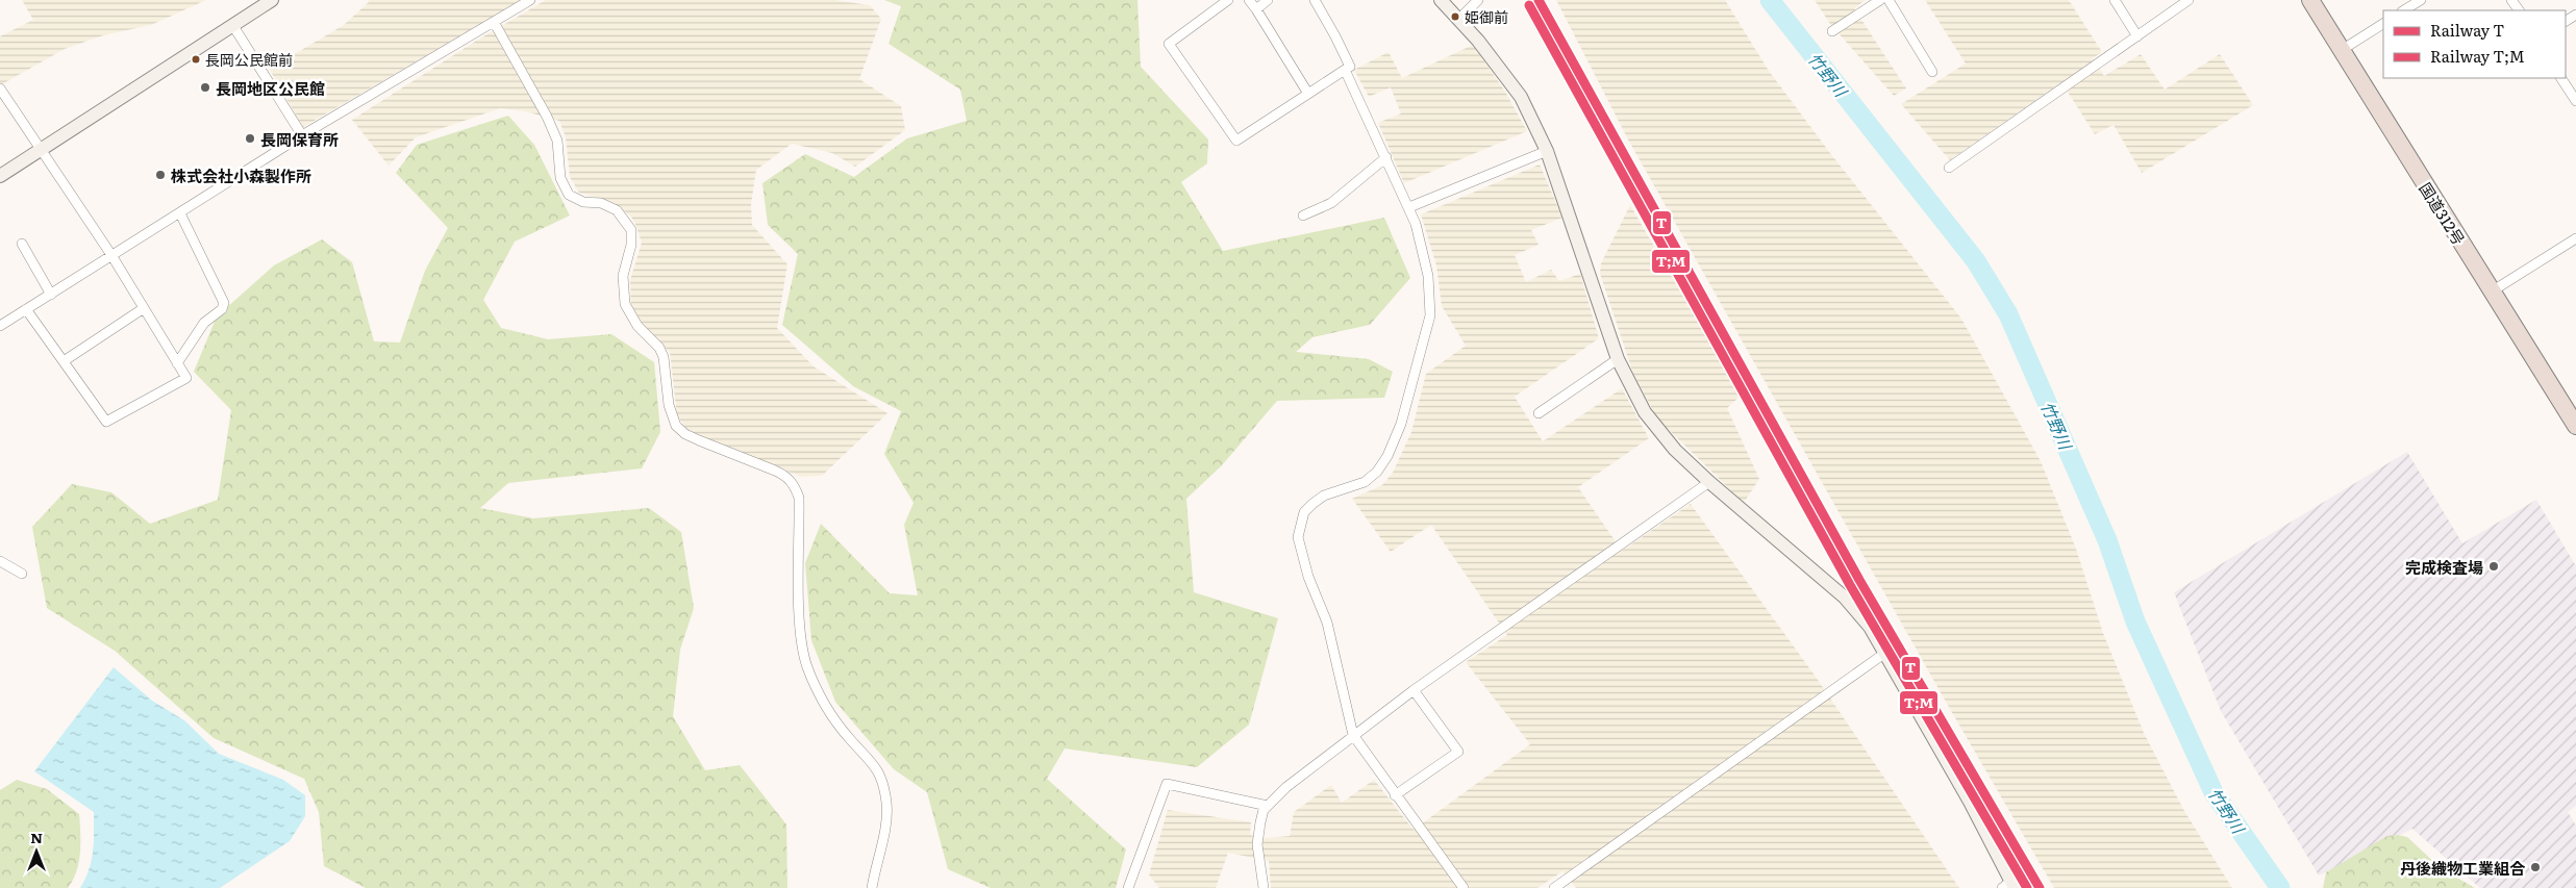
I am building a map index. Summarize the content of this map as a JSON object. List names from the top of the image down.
{
  "streets": {
    "highway": ["国道312号"]
  },
  "water": ["竹野川"],
  "places": [
    "姫御前",
    "長岡公民館前",
    "長岡地区公民館",
    "長岡保育所",
    "株式会社小森製作所",
    "完成検査場",
    "丹後織物工業組合"
  ],
  "lines": ["rail line T", "rail line T;M"],
  "legend": ["Railway T", "Railway T;M"],
  "north": "top"
}
